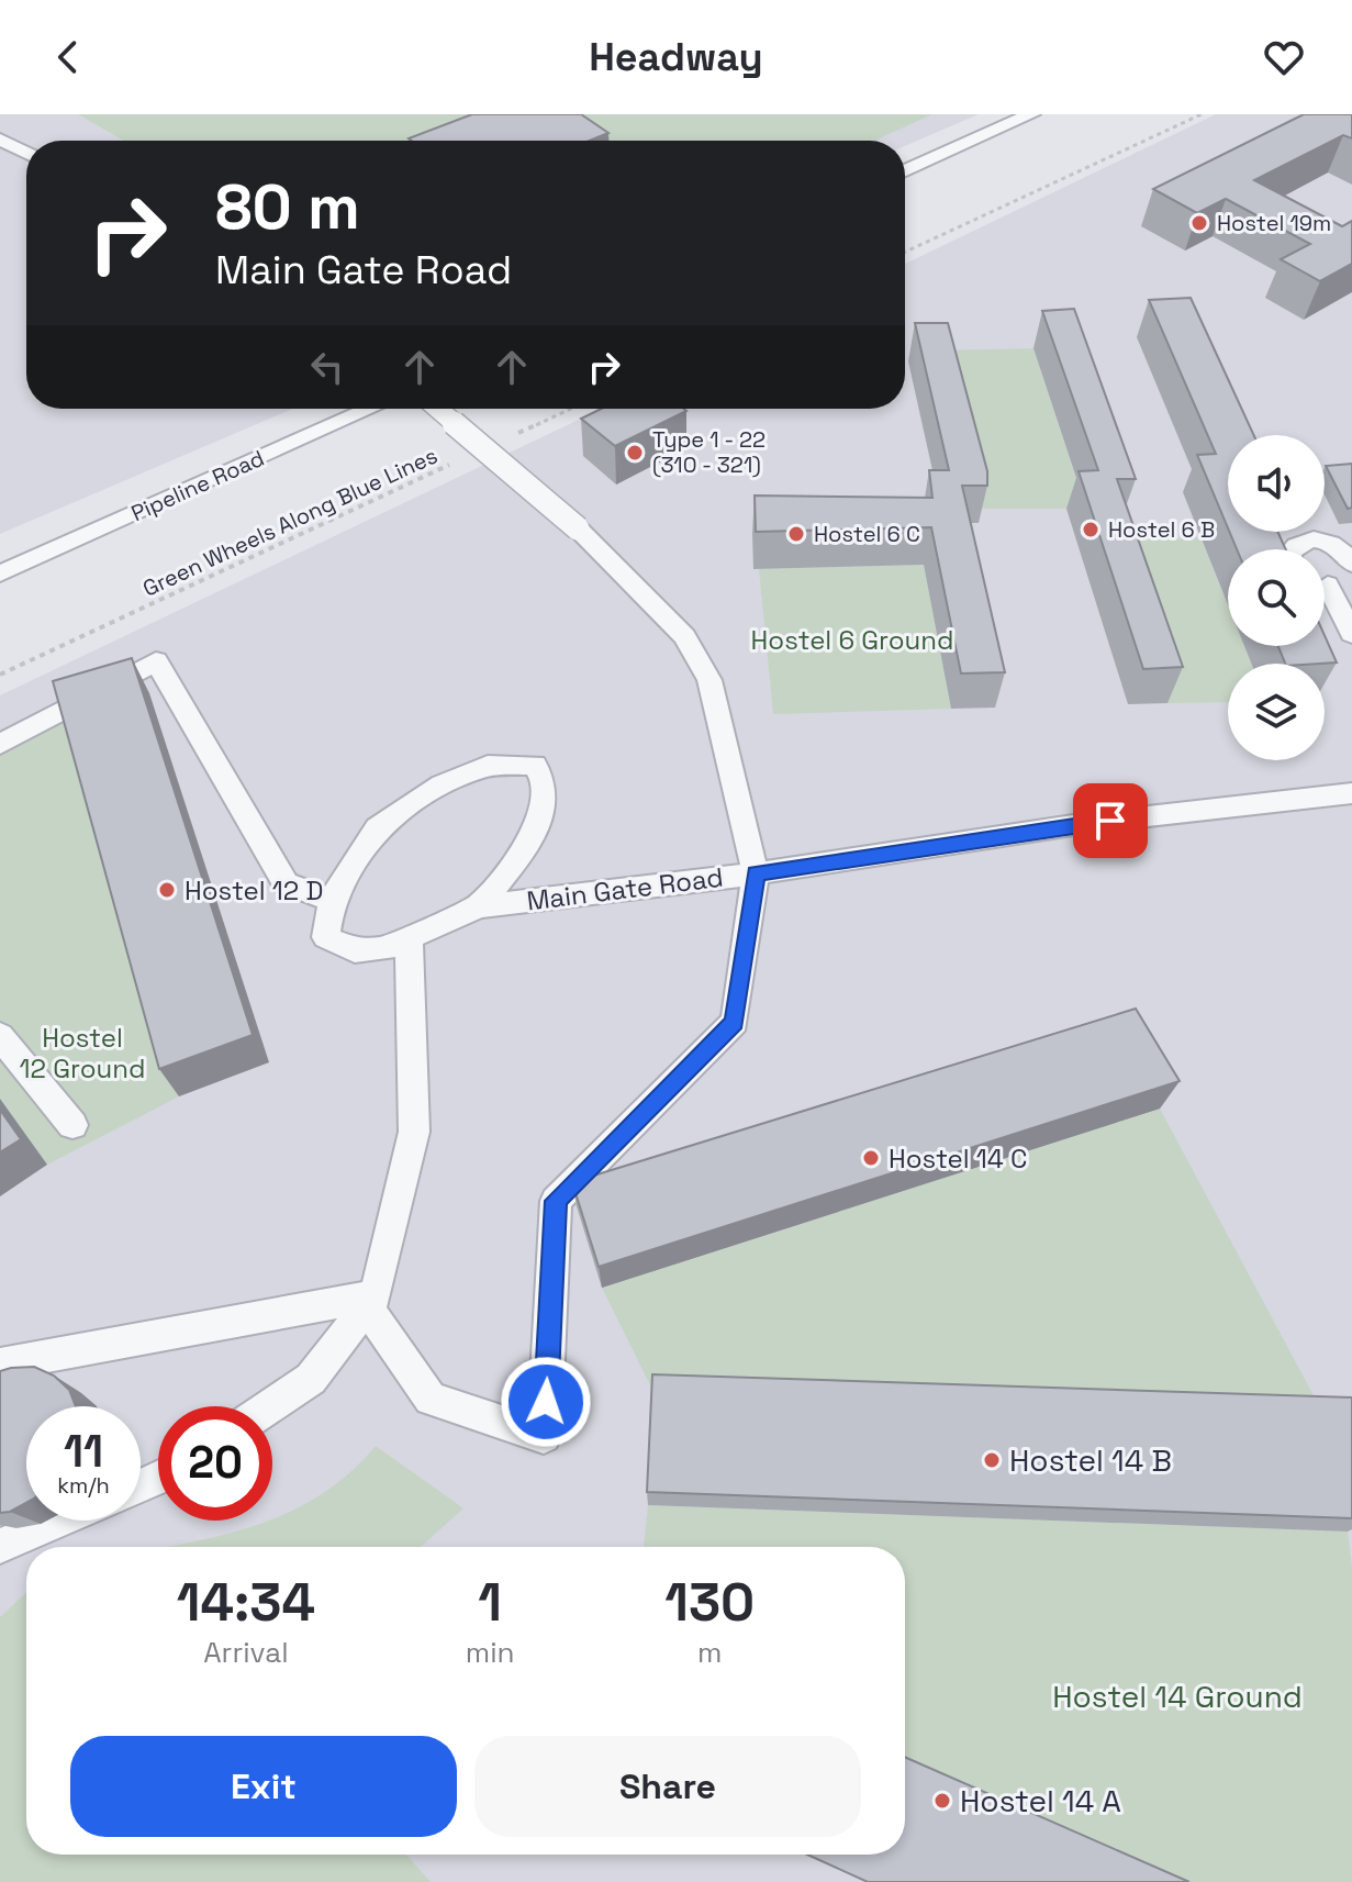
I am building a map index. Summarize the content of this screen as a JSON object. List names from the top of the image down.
{
  "streets": {
    "lane": ["Pipeline Road", "Main Gate Road"],
    "path": ["Green Wheels Along Blue Lines"]
  },
  "parks": ["Hostel 6 Ground", "Hostel 12 Ground", "Hostel 14 Ground"],
  "places": [
    "Hostel 19m",
    "Type 1 - 22 (310 - 321)",
    "Hostel 6 B",
    "Hostel 6 C",
    "Hostel 12 D",
    "Hostel 14 C",
    "Hostel 14 B",
    "Hostel 14 A"
  ],
  "page": {
    "header": "Headway",
    "turn": ["80 m", "Main Gate Road"],
    "speed": "11 km/h",
    "limit": "20",
    "eta": [
      "14:34",
      "Arrival",
      "1",
      "min",
      "130",
      "m"
    ],
    "buttons": ["Exit", "Share"]
  }
}
